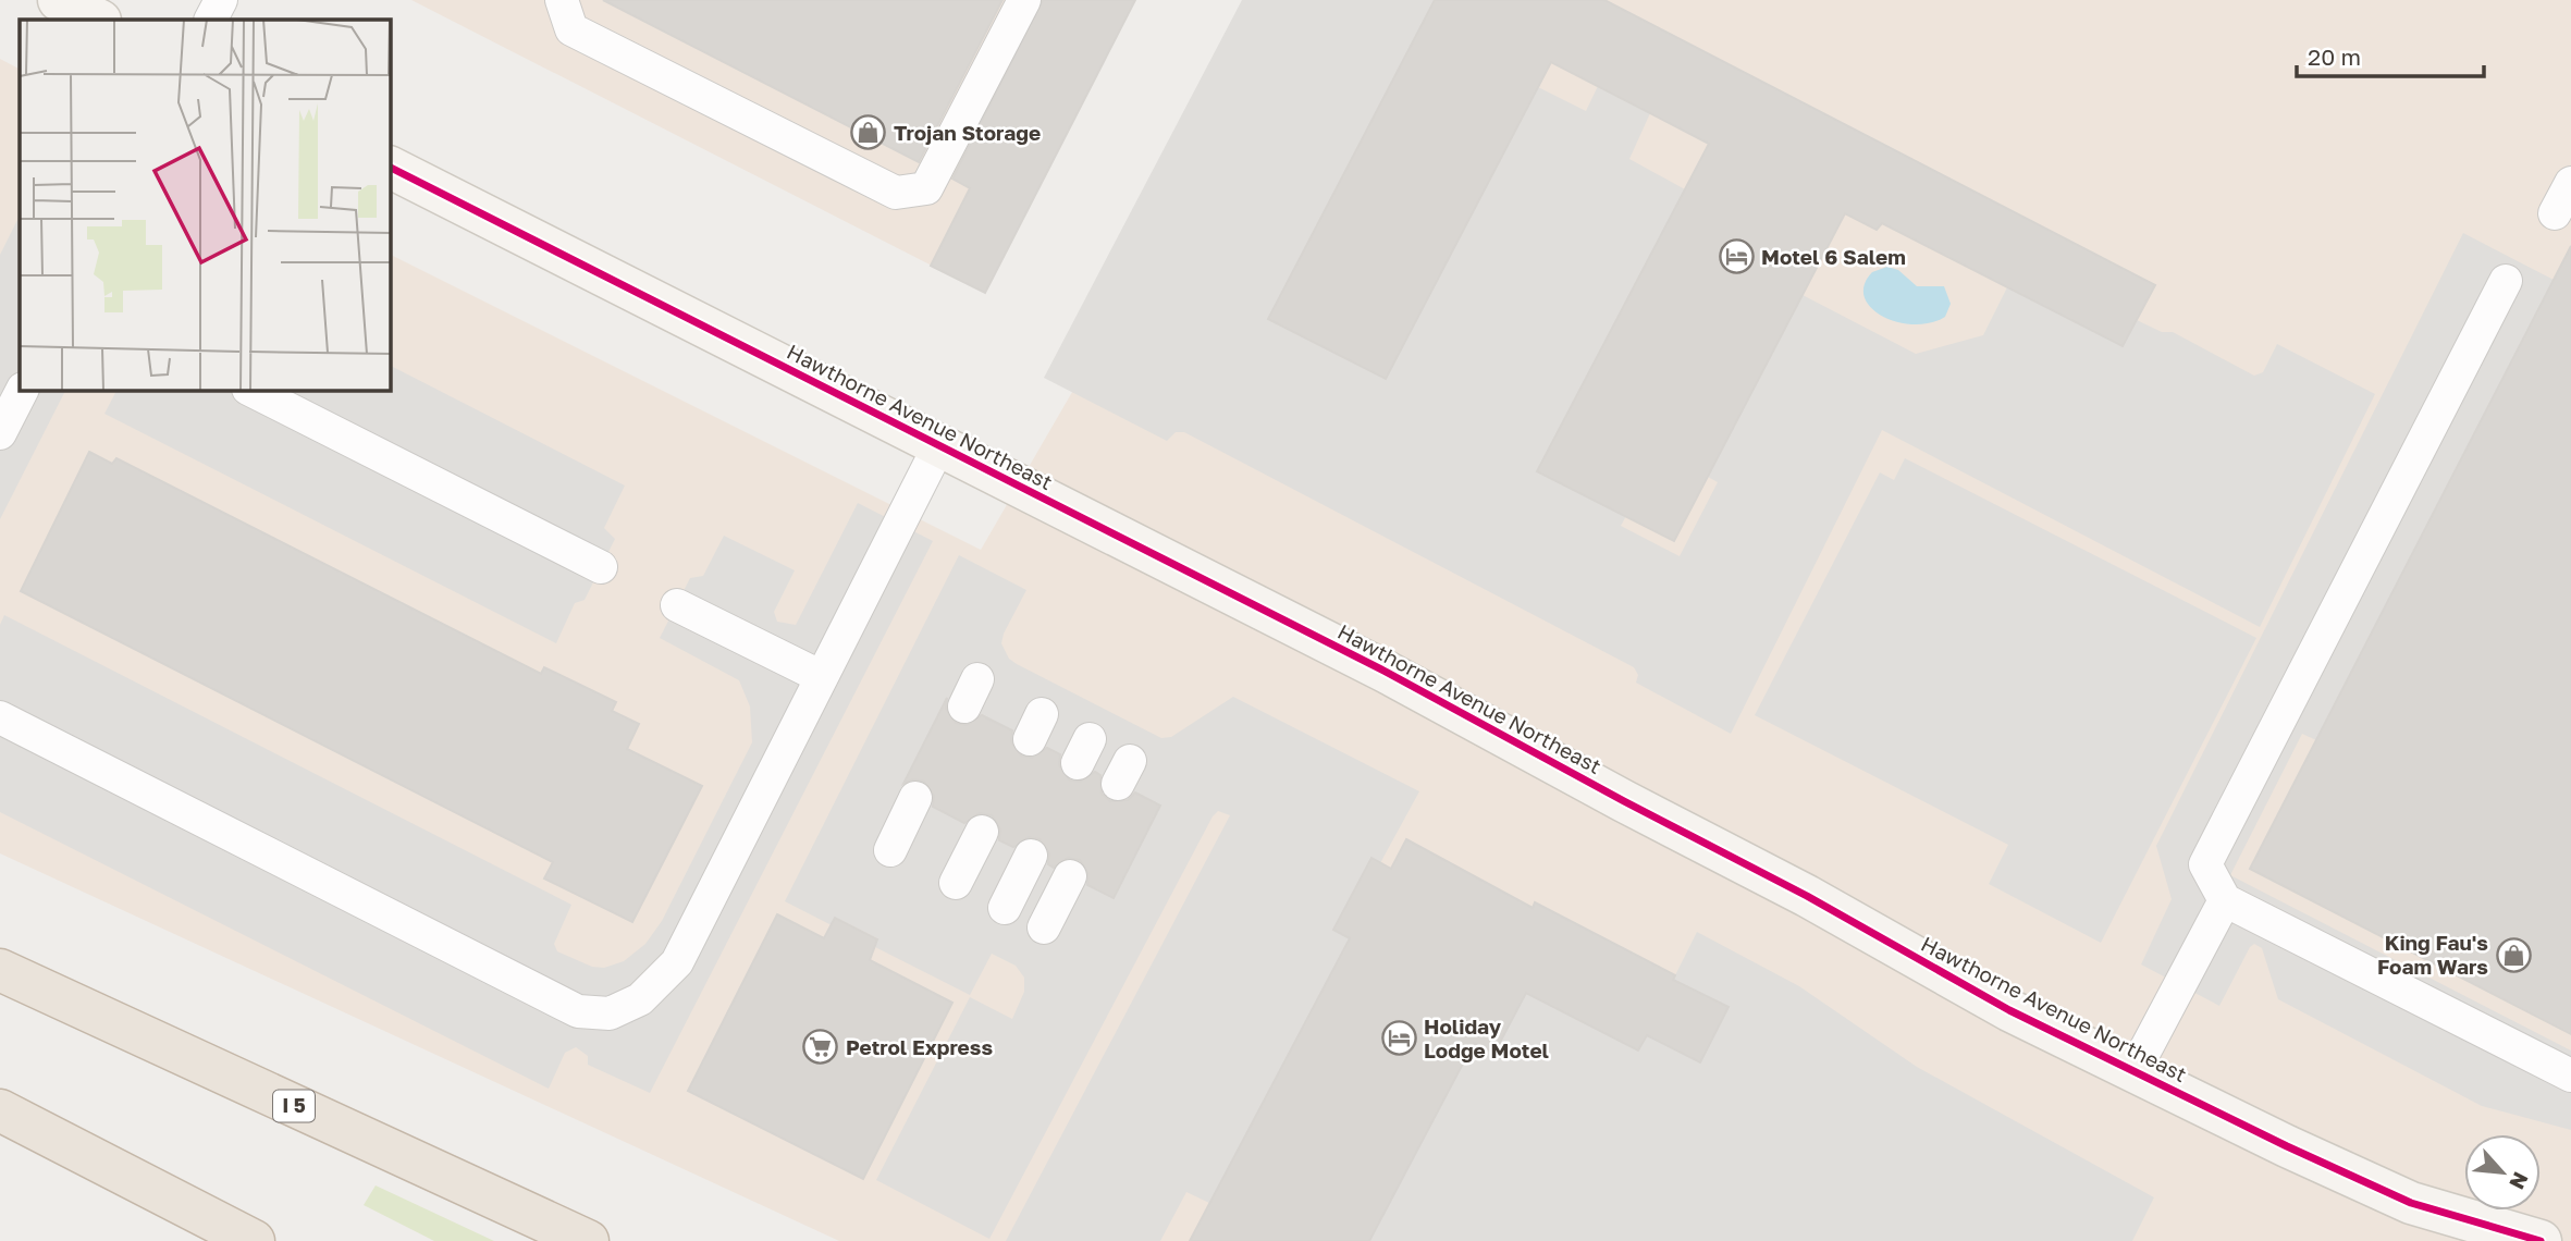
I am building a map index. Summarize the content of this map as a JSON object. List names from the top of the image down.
{
  "streets": {
    "highway": ["I 5"],
    "main road": ["Hawthorne Avenue Northeast"]
  },
  "places": {
    "shop": ["Trojan Storage", "King Fau's Foam Wars"],
    "hotel": ["Motel 6 Salem", "Holiday Lodge Motel"],
    "supermarket": ["Petrol Express"]
  },
  "scale_bar": "20 m",
  "north": "bottom right"
}
